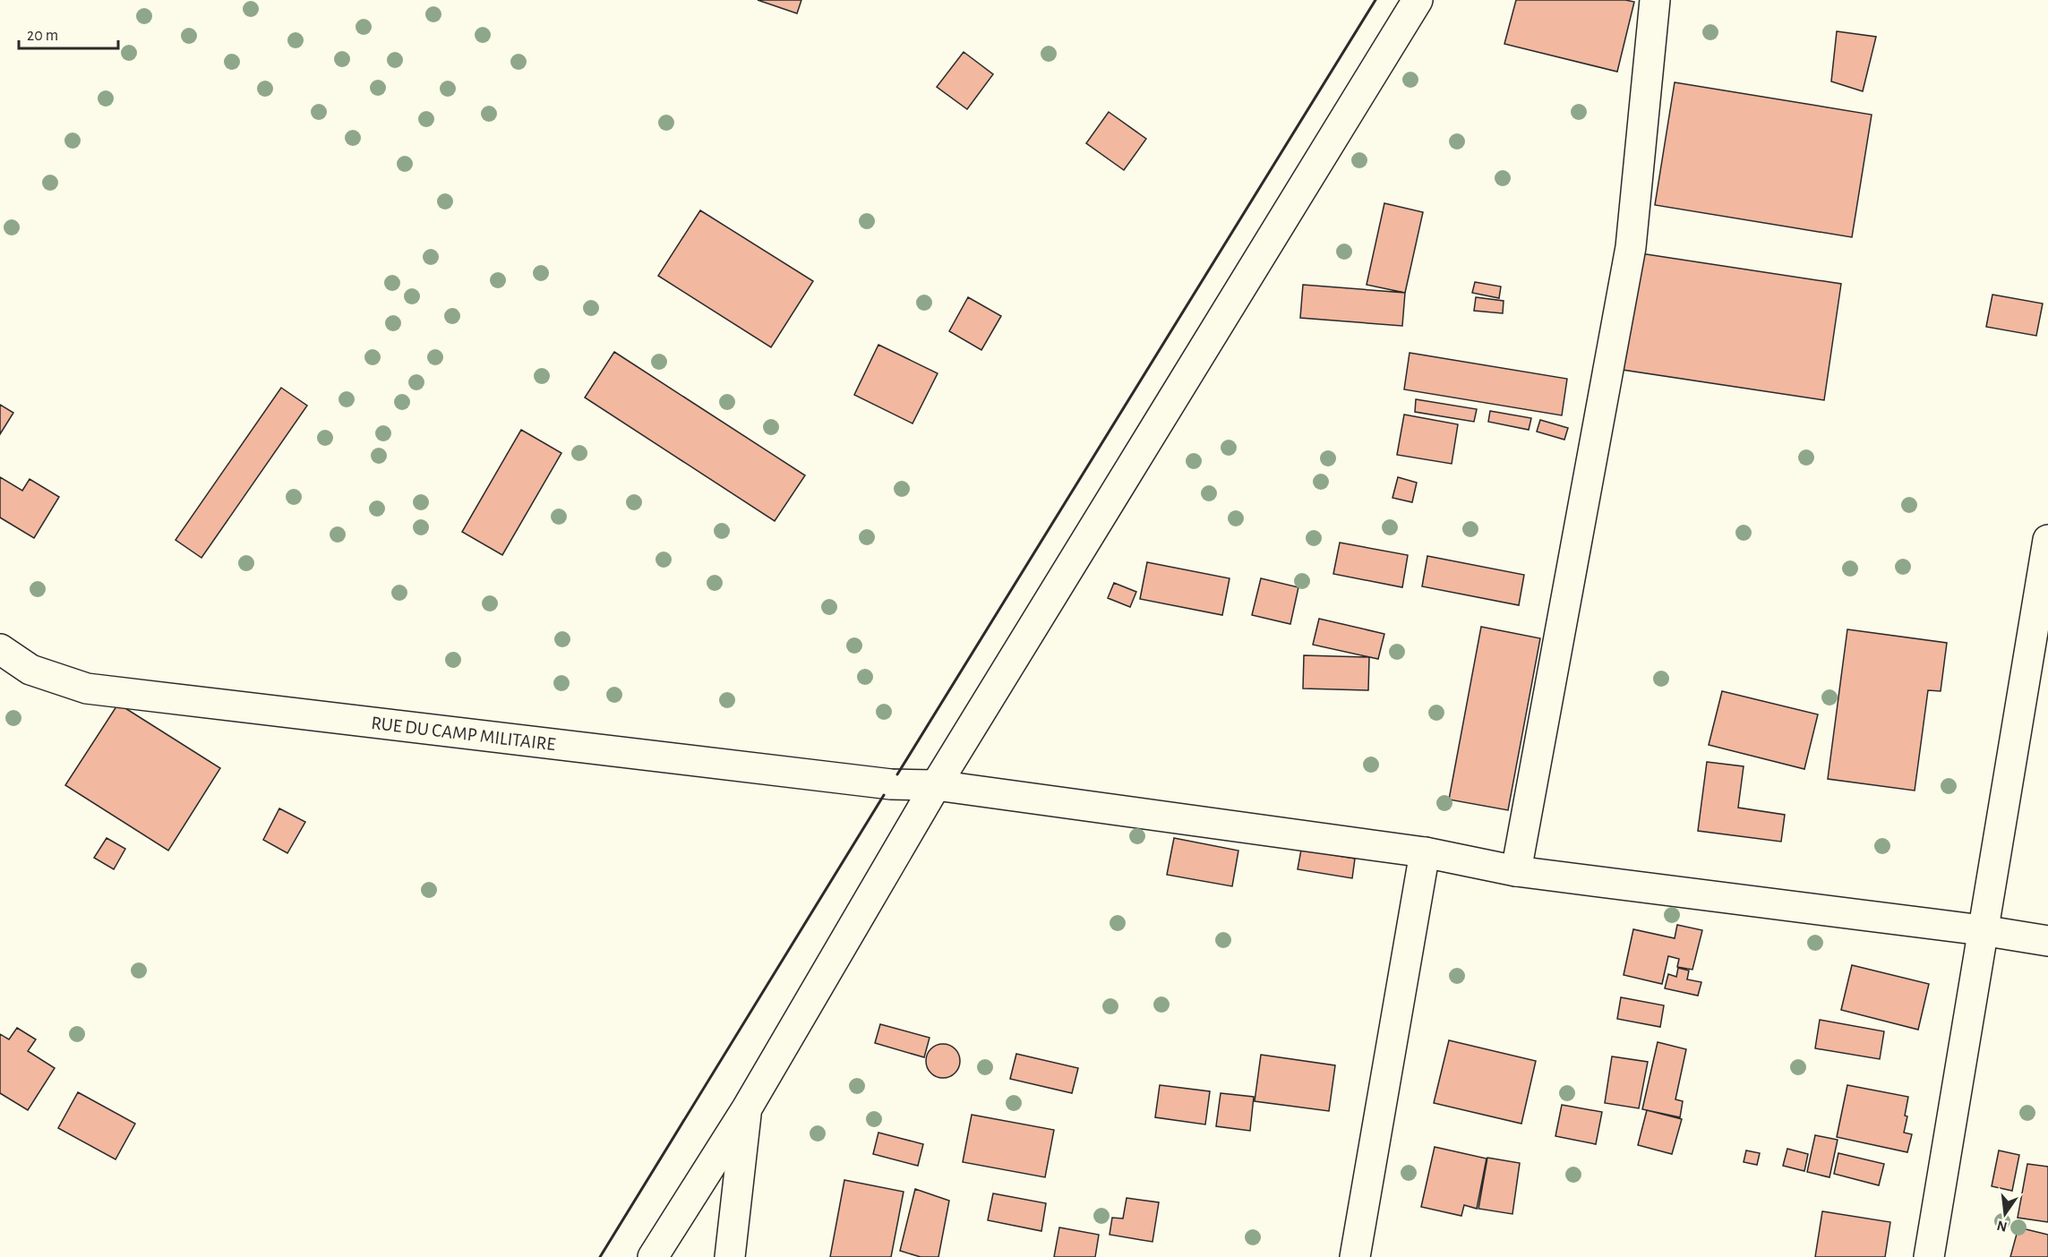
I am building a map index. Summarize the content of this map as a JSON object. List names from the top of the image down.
{
  "streets": {
    "street": ["RUE DU CAMP MILITAIRE"]
  },
  "scale_bar": "20 m",
  "north": "bottom"
}
